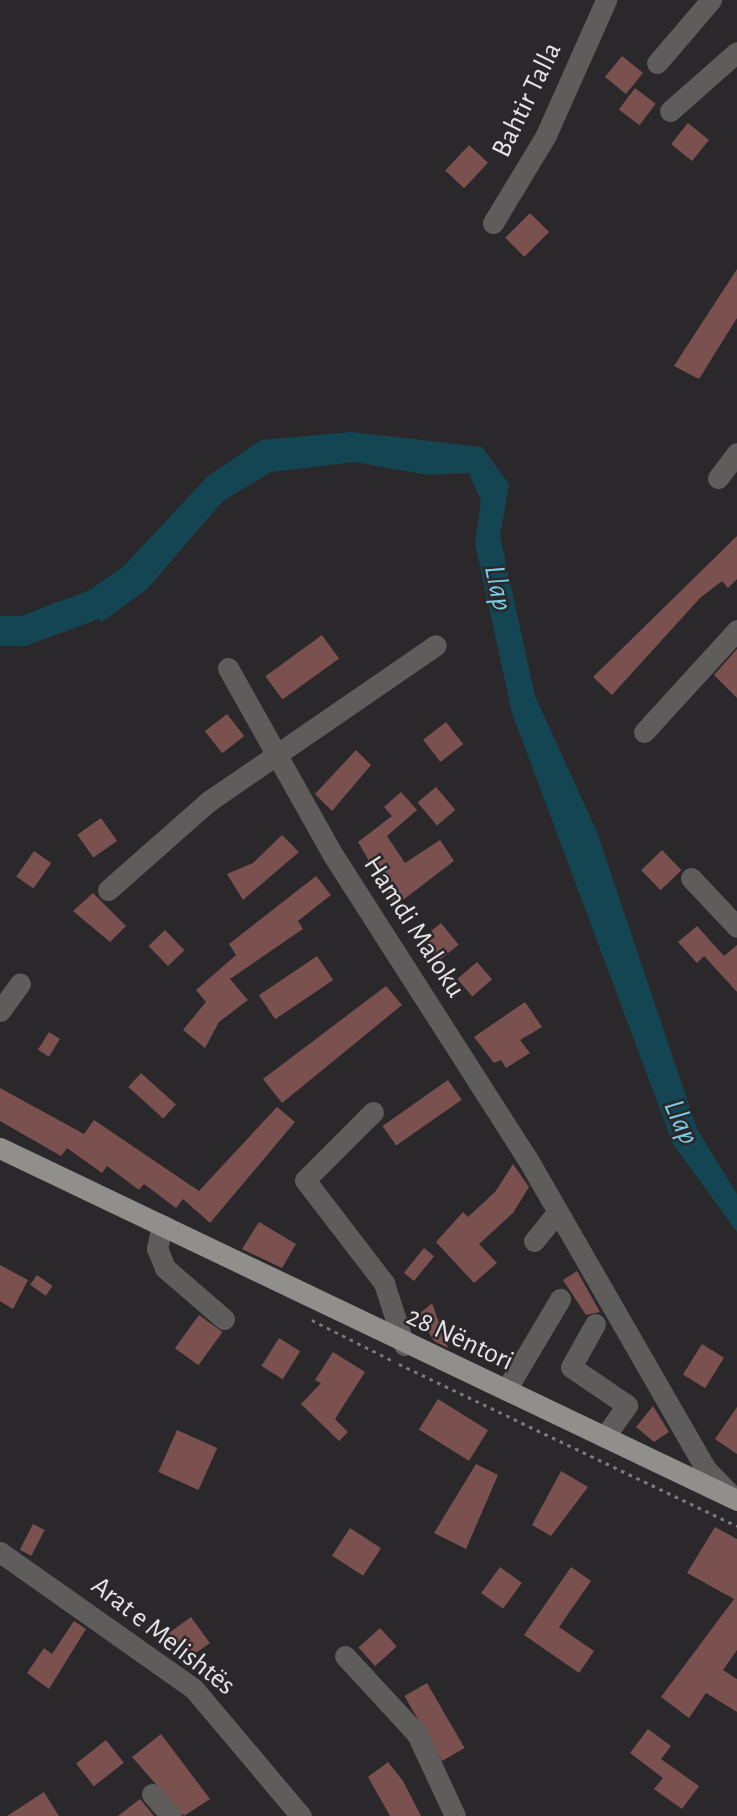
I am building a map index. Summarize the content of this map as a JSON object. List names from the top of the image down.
{
  "streets": {
    "main road": ["28 Nëntori"],
    "street": ["Bahtir Talla", "Hamdi Maloku", "Arat e Melishtës"]
  },
  "crossings": [
    ["Hamdi Maloku", "28 Nëntori"]
  ],
  "water": ["Llap"]
}
